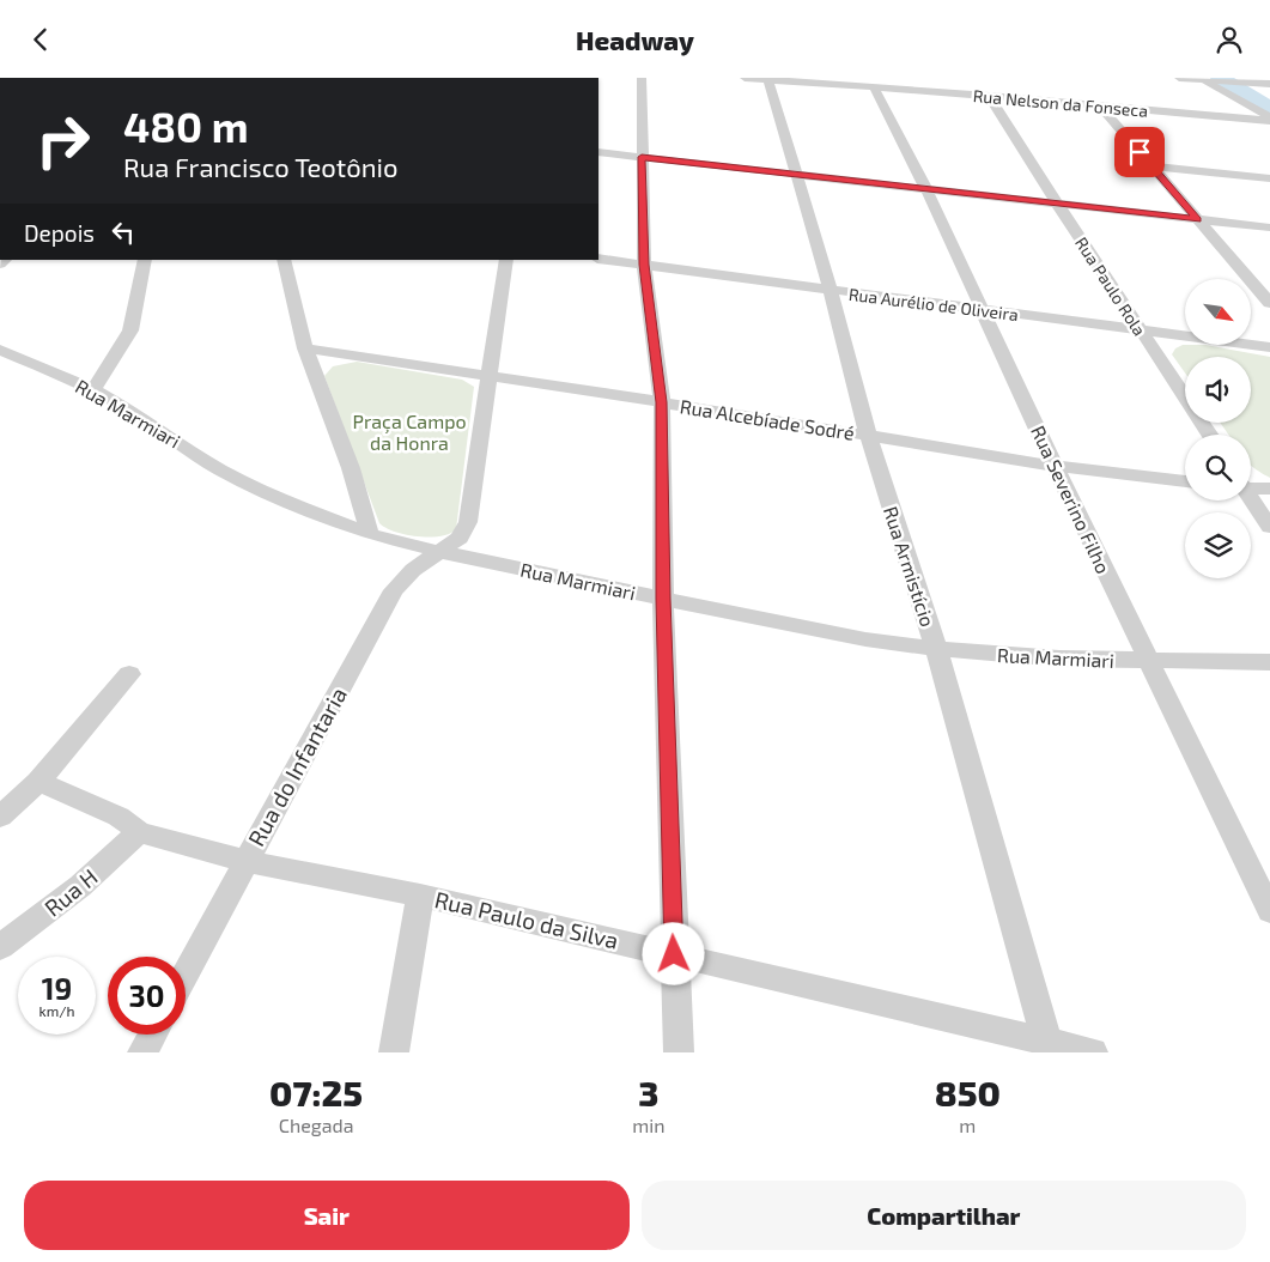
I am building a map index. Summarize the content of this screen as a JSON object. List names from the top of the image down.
{
  "streets": {
    "street": [
      "Rua Nelson da Fonseca",
      "Rua Paulo Rola",
      "Rua Aurélio de Oliveira",
      "Rua Marmiari",
      "Rua Alcebíade Sodré",
      "Rua Severino Filho",
      "Rua Armistício",
      "Rua do Infantaria",
      "Rua H",
      "Rua Paulo da Silva"
    ]
  },
  "crossings": [
    ["Rua Nelson da Fonseca", "Rua Paulo Rola"],
    ["Rua Nelson da Fonseca", "Rua Severino Filho"],
    ["Rua Nelson da Fonseca", "Rua Armistício"],
    ["Rua Paulo Rola", "Rua Aurélio de Oliveira"],
    ["Rua Aurélio de Oliveira", "Rua Severino Filho"],
    ["Rua Aurélio de Oliveira", "Rua Armistício"],
    ["Rua Marmiari", "Rua Severino Filho"],
    ["Rua Marmiari", "Rua Armistício"],
    ["Rua Marmiari", "Rua do Infantaria"],
    ["Rua Alcebíade Sodré", "Rua Severino Filho"],
    ["Rua Alcebíade Sodré", "Rua Armistício"],
    ["Rua Alcebíade Sodré", "Rua do Infantaria"],
    ["Rua Armistício", "Rua Paulo da Silva"],
    ["Rua do Infantaria", "Rua Paulo da Silva"],
    ["Rua H", "Rua Paulo da Silva"]
  ],
  "parks": ["Praça Campo da Honra"],
  "north": "bottom right",
  "page": {
    "header": "Headway",
    "turn": ["480 m", "Rua Francisco Teotônio"],
    "then": "Depois",
    "speed": "19 km/h",
    "limit": "30",
    "eta": [
      "07:25",
      "Chegada",
      "3",
      "min",
      "850",
      "m"
    ],
    "buttons": ["Sair", "Compartilhar"]
  }
}
